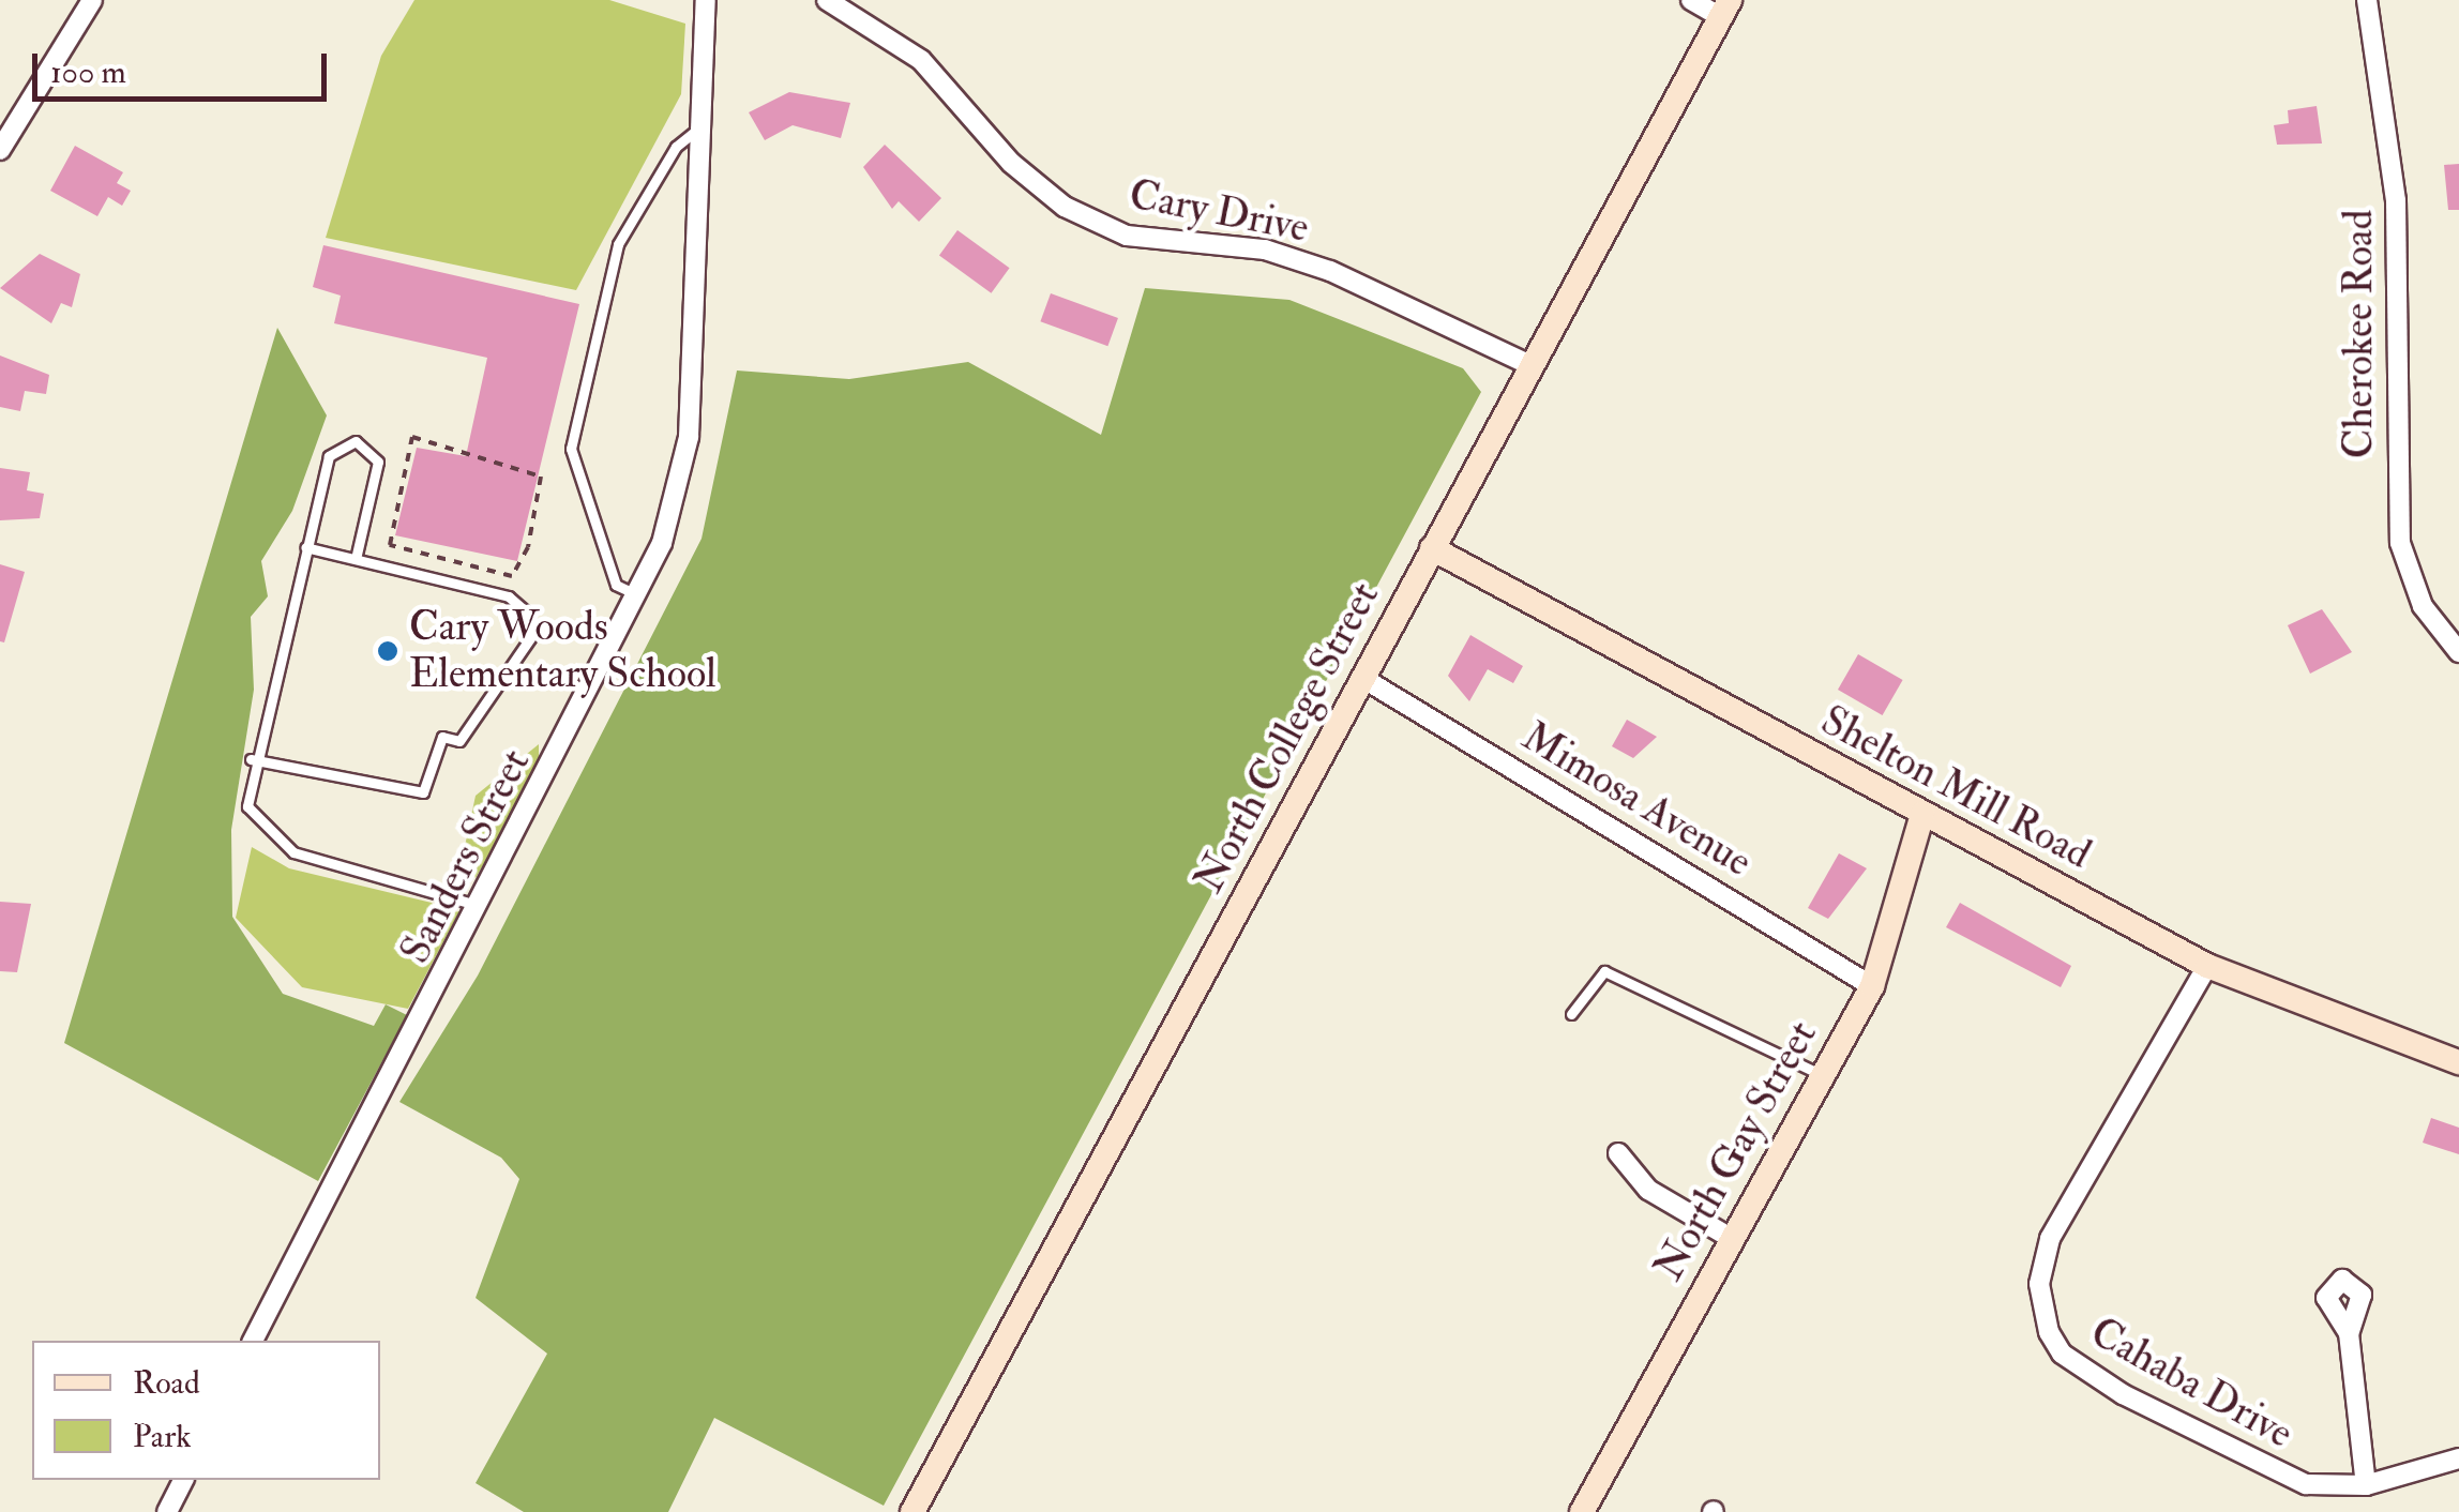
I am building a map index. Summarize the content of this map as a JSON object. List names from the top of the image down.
{
  "streets": {
    "street": [
      "Cary Drive",
      "Cherokee Road",
      "North College Street",
      "Shelton Mill Road",
      "Mimosa Avenue",
      "Sanders Street",
      "North Gay Street",
      "Cahaba Drive"
    ]
  },
  "crossings": [
    ["Cary Drive", "North College Street"],
    ["North College Street", "Shelton Mill Road"],
    ["North College Street", "Mimosa Avenue"],
    ["Shelton Mill Road", "North Gay Street"],
    ["Shelton Mill Road", "Cahaba Drive"],
    ["Mimosa Avenue", "North Gay Street"]
  ],
  "places": ["Cary Woods Elementary School"],
  "legend": ["Road", "Park"],
  "scale_bar": "100 m"
}
